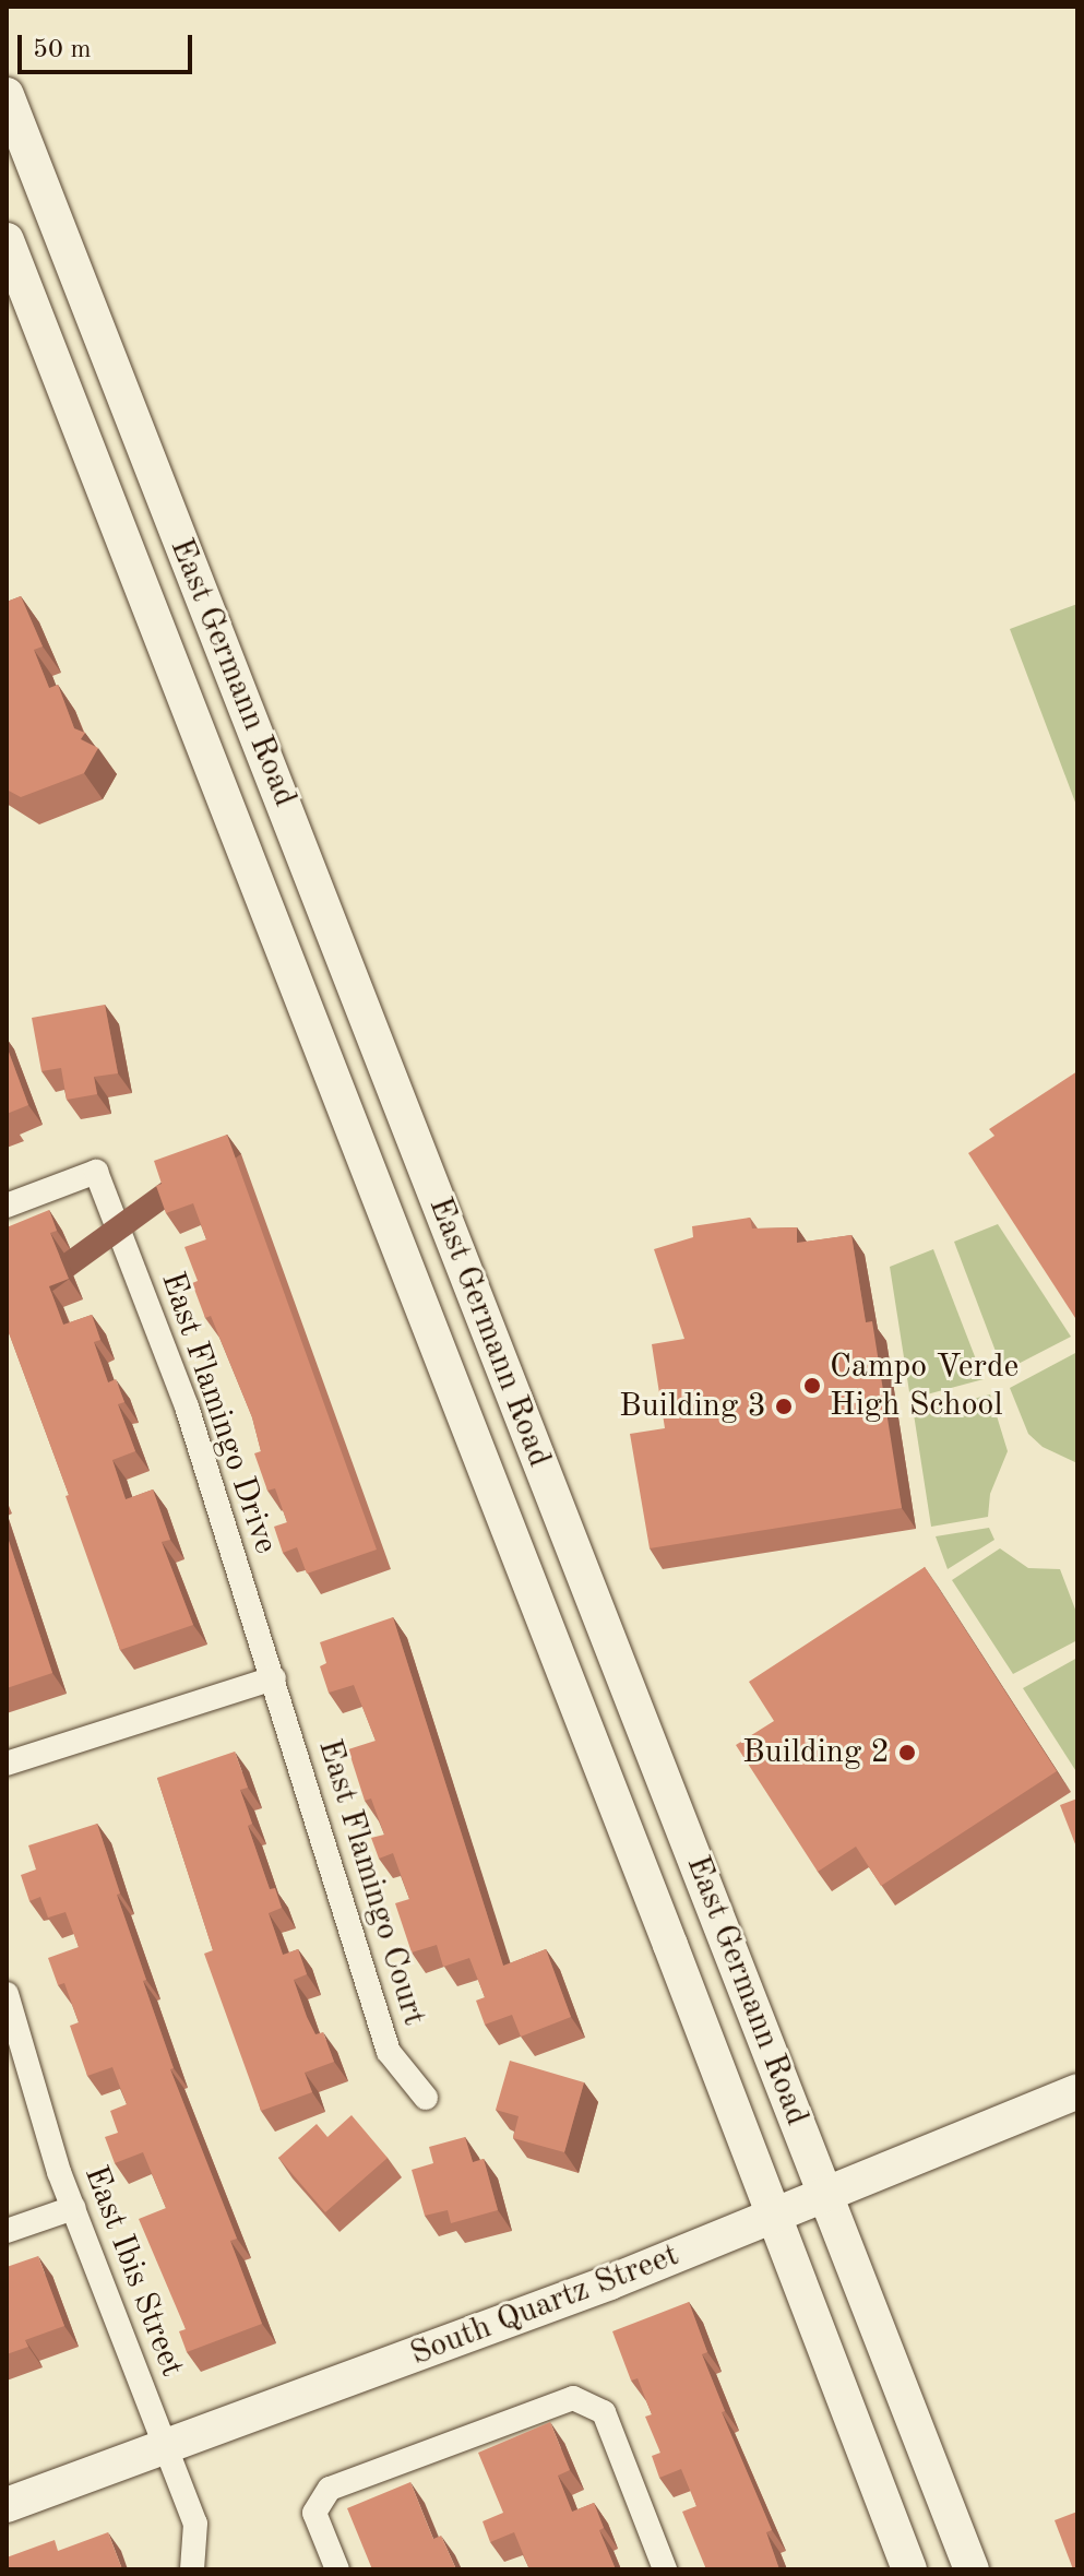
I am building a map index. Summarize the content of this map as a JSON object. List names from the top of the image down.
{
  "streets": {
    "main road": ["East Germann Road", "South Quartz Street"],
    "street": ["East Flamingo Drive", "East Flamingo Court", "East Ibis Street"]
  },
  "crossings": [
    ["East Germann Road", "South Quartz Street"],
    ["East Flamingo Drive", "East Flamingo Court"],
    ["East Ibis Street", "South Quartz Street"]
  ],
  "places": ["Campo Verde High School", "Building 3", "Building 2"],
  "scale_bar": "50 m"
}
